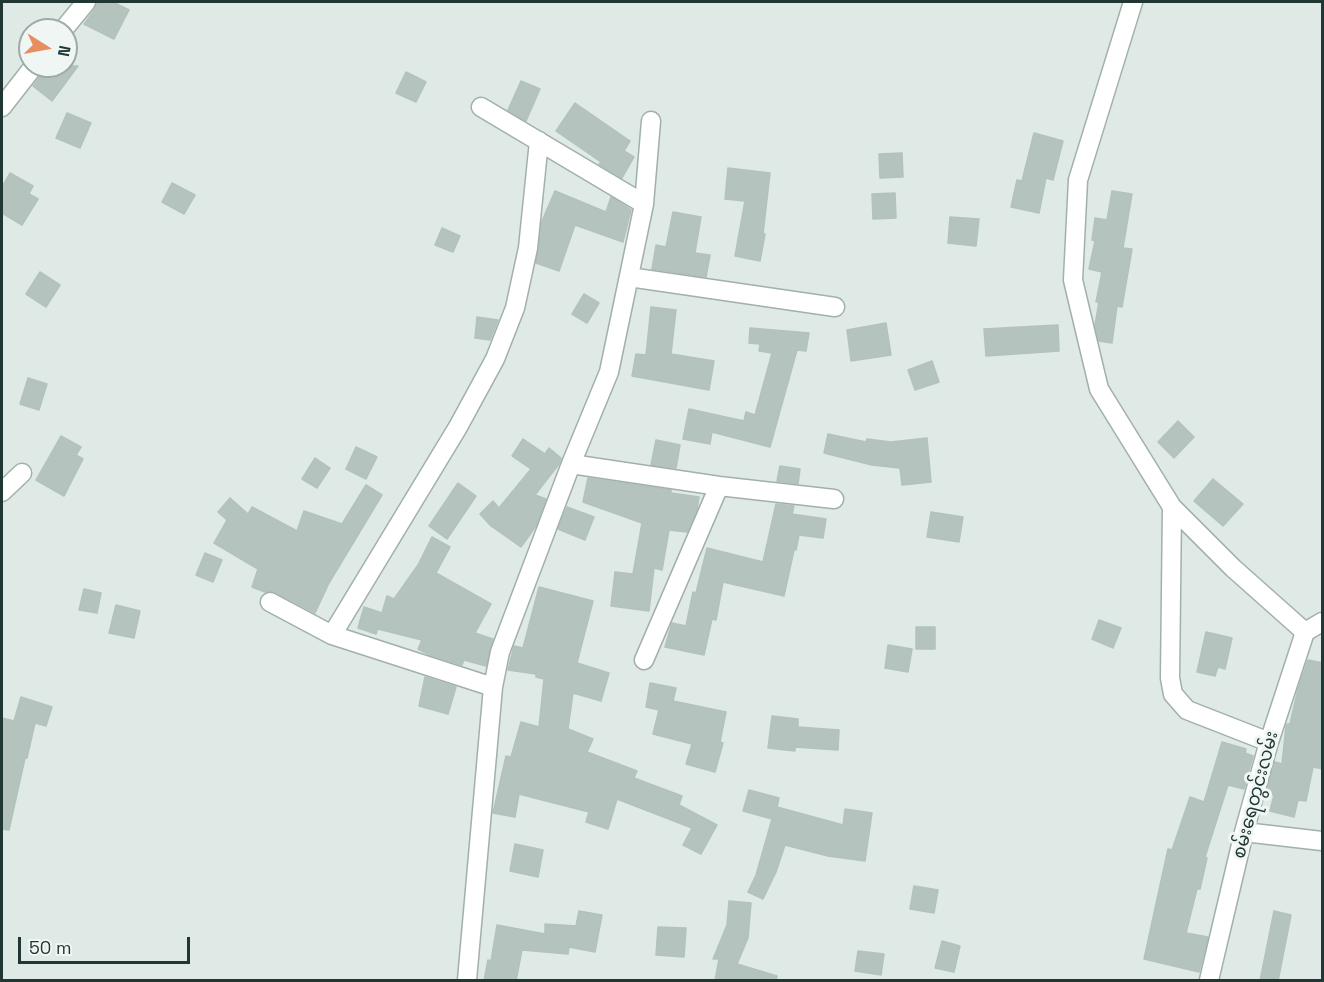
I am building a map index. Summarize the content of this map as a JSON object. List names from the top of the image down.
{
  "streets": {
    "street": ["စမ်းရေတွင်းလမ်း"]
  },
  "scale_bar": "50 m",
  "north": "right"
}
